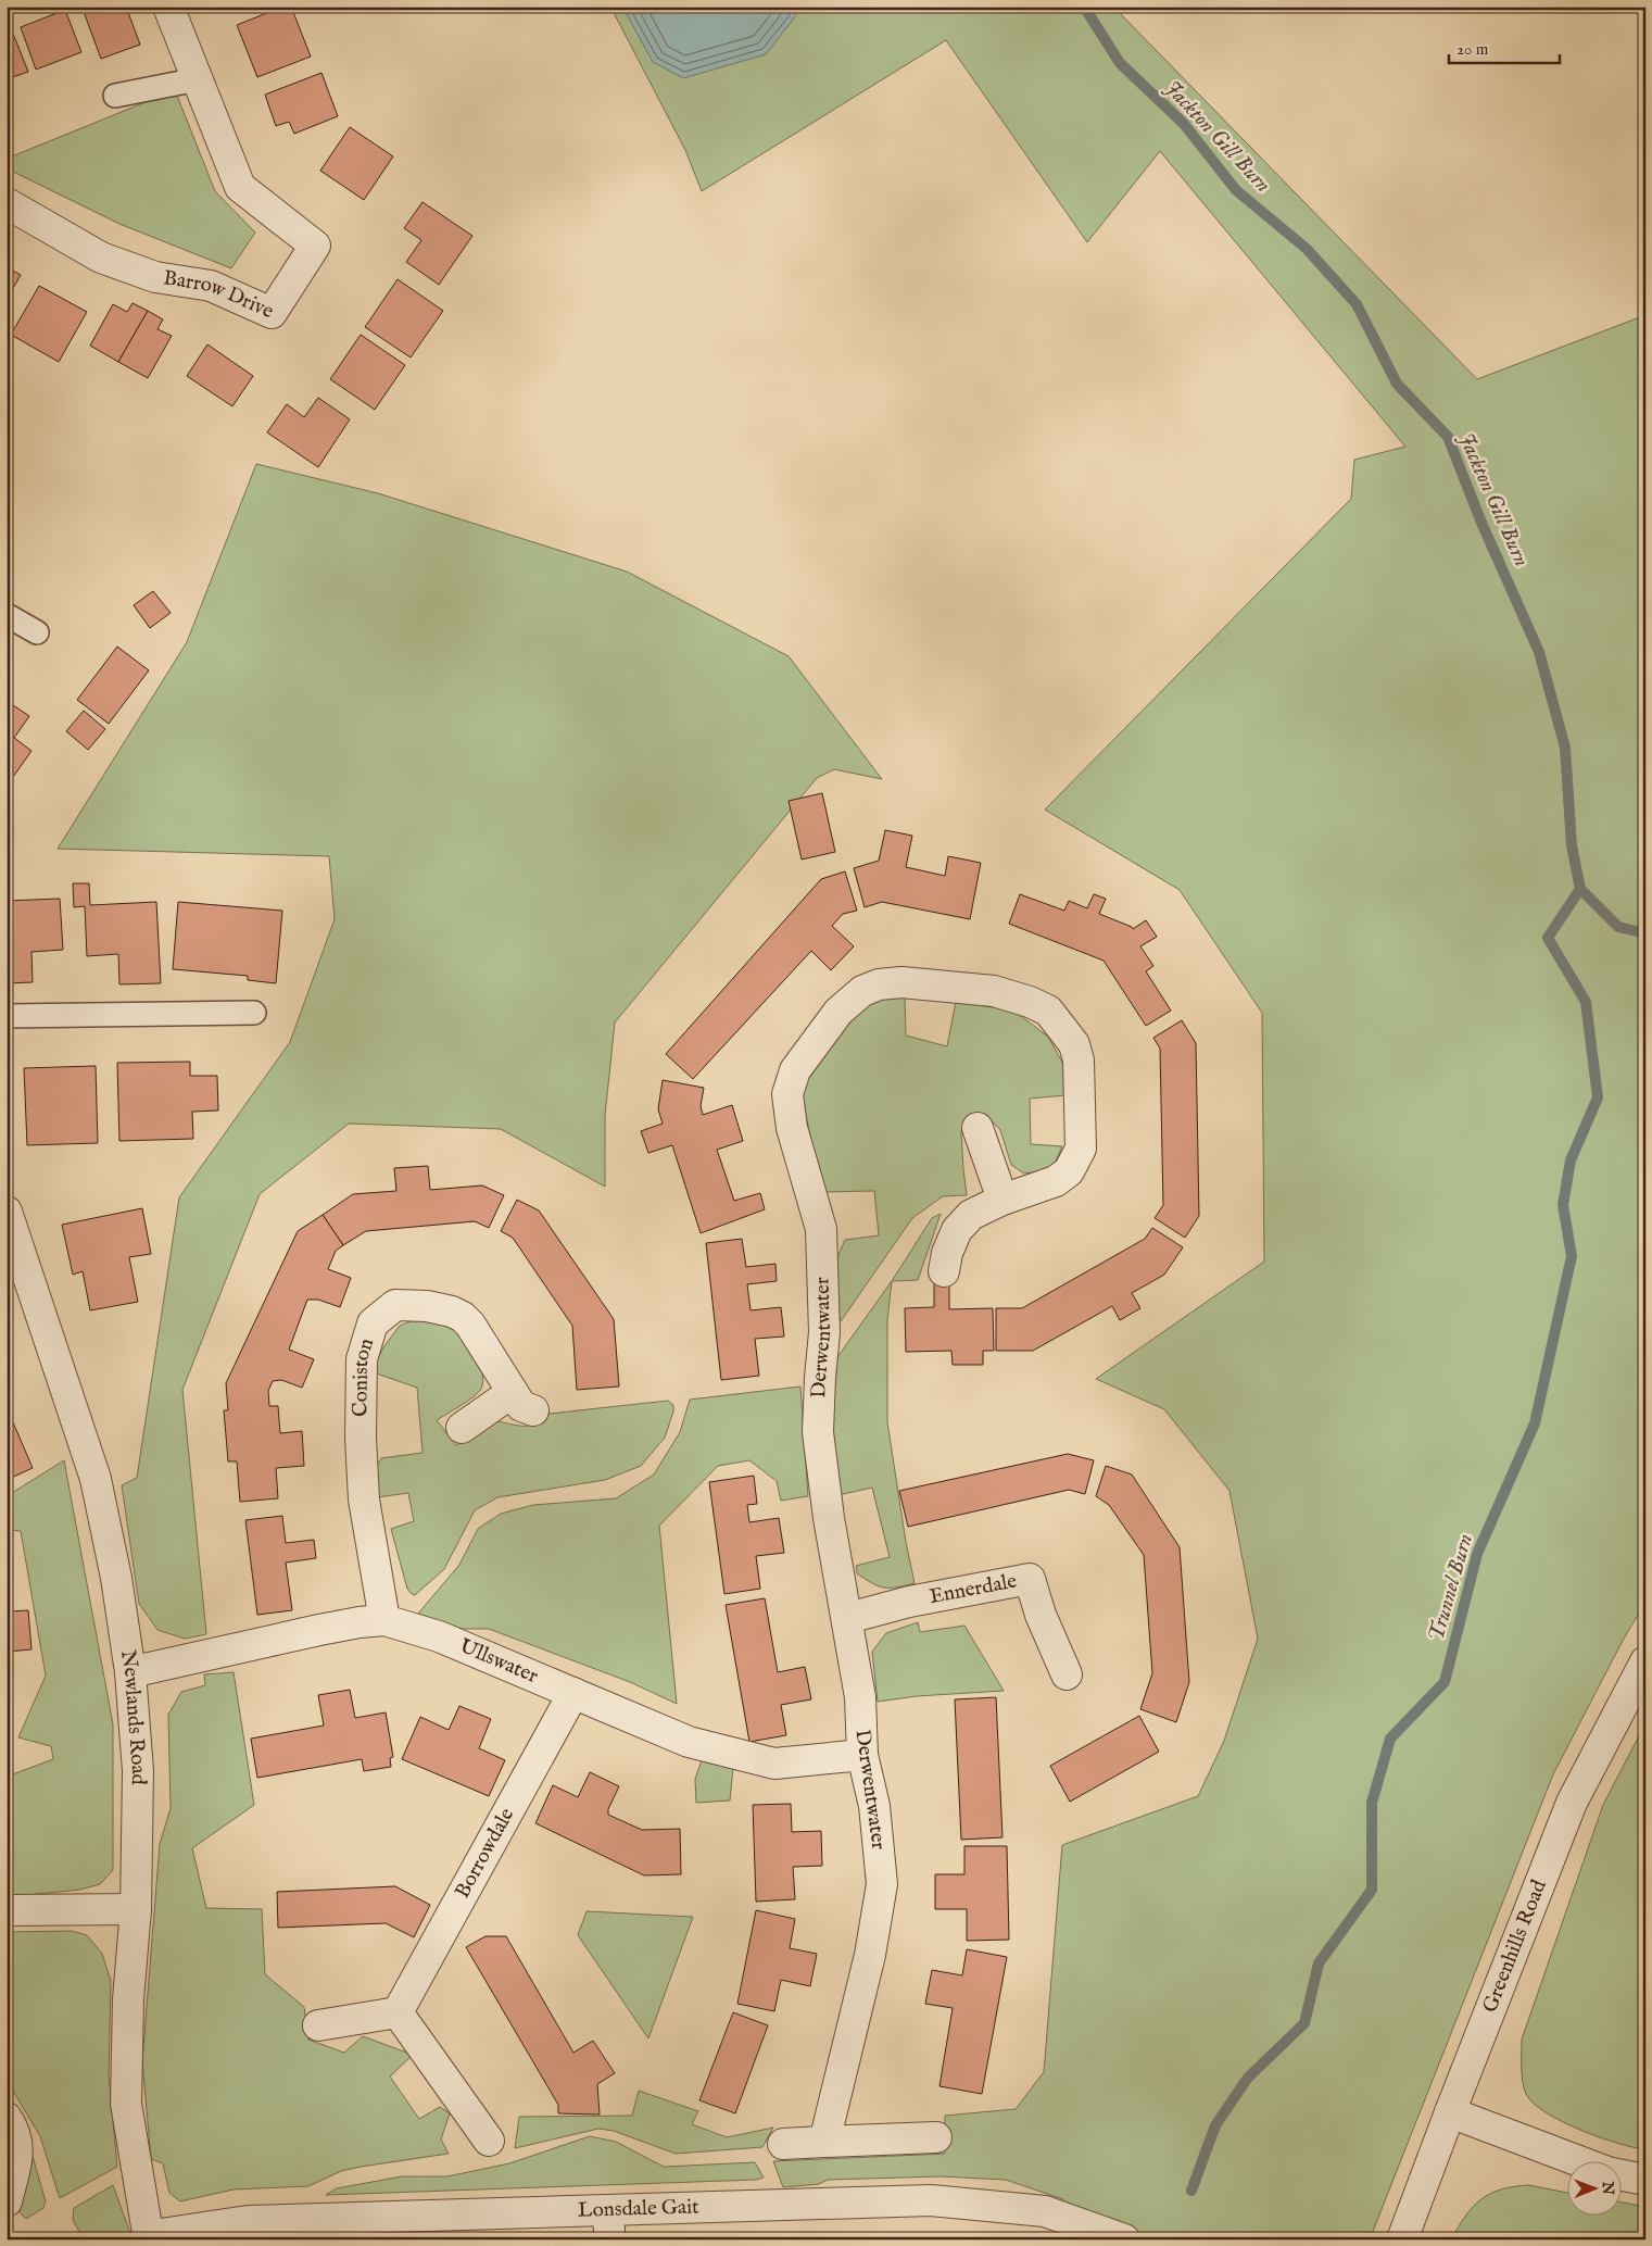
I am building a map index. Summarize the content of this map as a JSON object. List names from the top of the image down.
{
  "streets": {
    "street": [
      "Barrow Drive",
      "Derwentwater",
      "Coniston",
      "Ennerdale",
      "Ullswater",
      "Newlands Road",
      "Borrowdale",
      "Greenhills Road",
      "Lonsdale Gait"
    ]
  },
  "crossings": [
    ["Derwentwater", "Ennerdale"],
    ["Derwentwater", "Ullswater"],
    ["Coniston", "Ullswater"],
    ["Ullswater", "Newlands Road"],
    ["Ullswater", "Borrowdale"],
    ["Newlands Road", "Lonsdale Gait"]
  ],
  "water": ["Jackton Gill Burn", "Trunnel Burn"],
  "scale_bar": "20 m",
  "north": "right"
}
